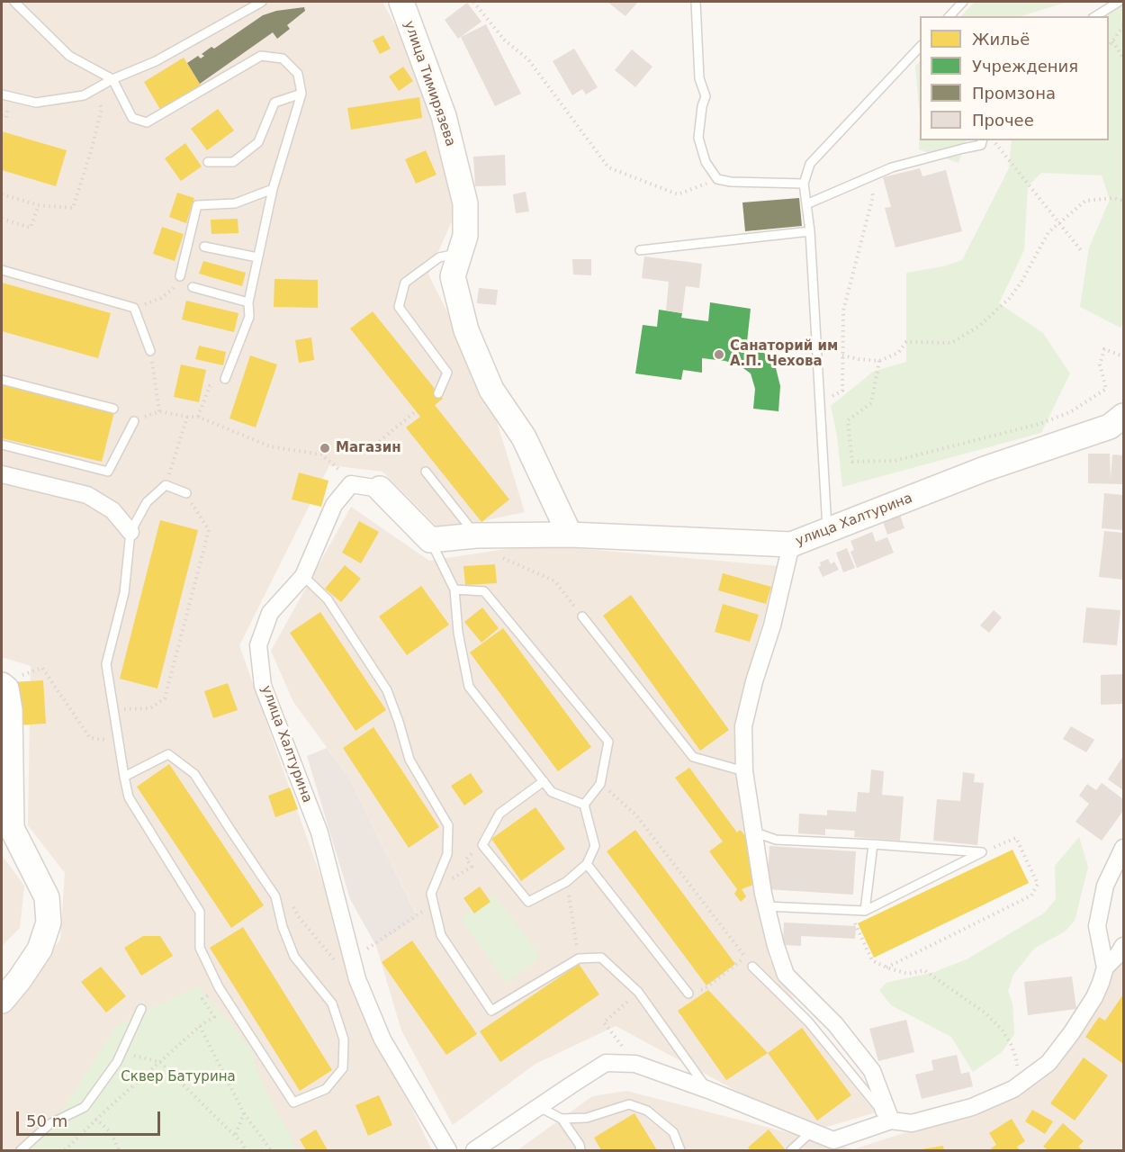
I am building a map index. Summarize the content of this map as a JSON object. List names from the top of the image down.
{
  "streets": {
    "street": ["улица Тимирязева", "улица Халтурина"]
  },
  "crossings": [
    ["улица Тимирязева", "улица Халтурина"]
  ],
  "parks": ["Сквер Батурина"],
  "places": ["Санаторий им А.П. Чехова", "Магазин"],
  "legend": [
    "Жильё",
    "Учреждения",
    "Промзона",
    "Прочее"
  ],
  "scale_bar": "50 m"
}
